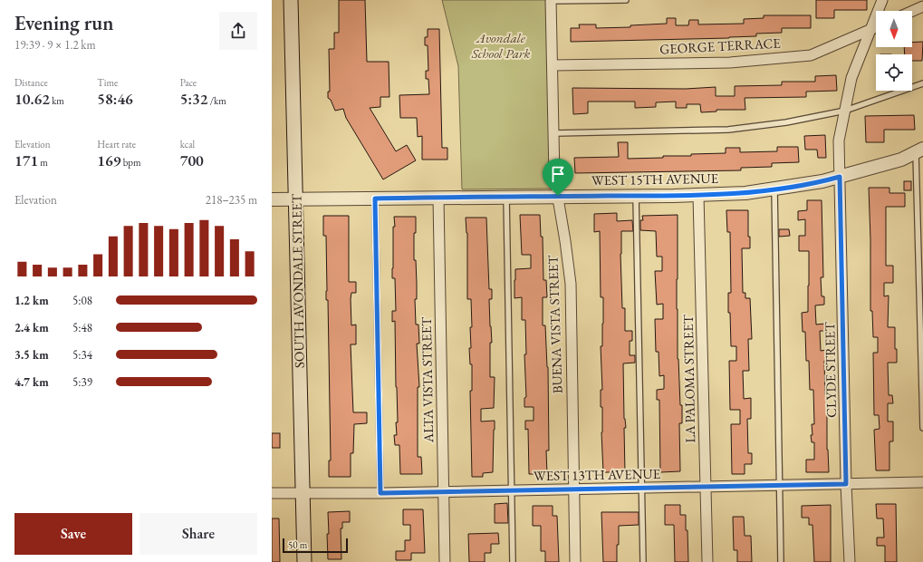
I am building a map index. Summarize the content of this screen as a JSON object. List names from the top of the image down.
{
  "streets": {
    "main road": ["SOUTH AVONDALE STREET"],
    "street": [
      "GEORGE TERRACE",
      "WEST 15TH AVENUE",
      "BUENA VISTA STREET",
      "CLYDE STREET",
      "LA PALOMA STREET",
      "ALTA VISTA STREET",
      "WEST 13TH AVENUE"
    ]
  },
  "crossings": [
    ["GEORGE TERRACE", "BUENA VISTA STREET"],
    ["GEORGE TERRACE", "CLYDE STREET"],
    ["WEST 15TH AVENUE", "SOUTH AVONDALE STREET"],
    ["WEST 15TH AVENUE", "BUENA VISTA STREET"],
    ["WEST 15TH AVENUE", "CLYDE STREET"],
    ["WEST 15TH AVENUE", "LA PALOMA STREET"],
    ["WEST 15TH AVENUE", "ALTA VISTA STREET"],
    ["SOUTH AVONDALE STREET", "WEST 13TH AVENUE"],
    ["BUENA VISTA STREET", "WEST 13TH AVENUE"],
    ["CLYDE STREET", "WEST 13TH AVENUE"],
    ["LA PALOMA STREET", "WEST 13TH AVENUE"],
    ["ALTA VISTA STREET", "WEST 13TH AVENUE"]
  ],
  "parks": ["Avondale School Park"],
  "scale_bar": "50 m",
  "north": "bottom",
  "page": {
    "heading": ["Evening run", "19:39 · 9 × 1.2 km"],
    "stats": [
      ["Distance", "10.62 km"],
      ["Time", "58:46"],
      ["Pace", "5:32 /km"],
      ["Elevation", "171 m"],
      ["Heart rate", "169 bpm"],
      ["kcal", "700"]
    ],
    "chart": ["Elevation", "218–235 m"],
    "list": [
      {
        "name": "1.2 km",
        "note": "5:08"
      },
      {
        "name": "2.4 km",
        "note": "5:48"
      },
      {
        "name": "3.5 km",
        "note": "5:34"
      },
      {
        "name": "4.7 km",
        "note": "5:39"
      }
    ],
    "buttons": ["Save", "Share"],
    "scale": "50 m"
  }
}
